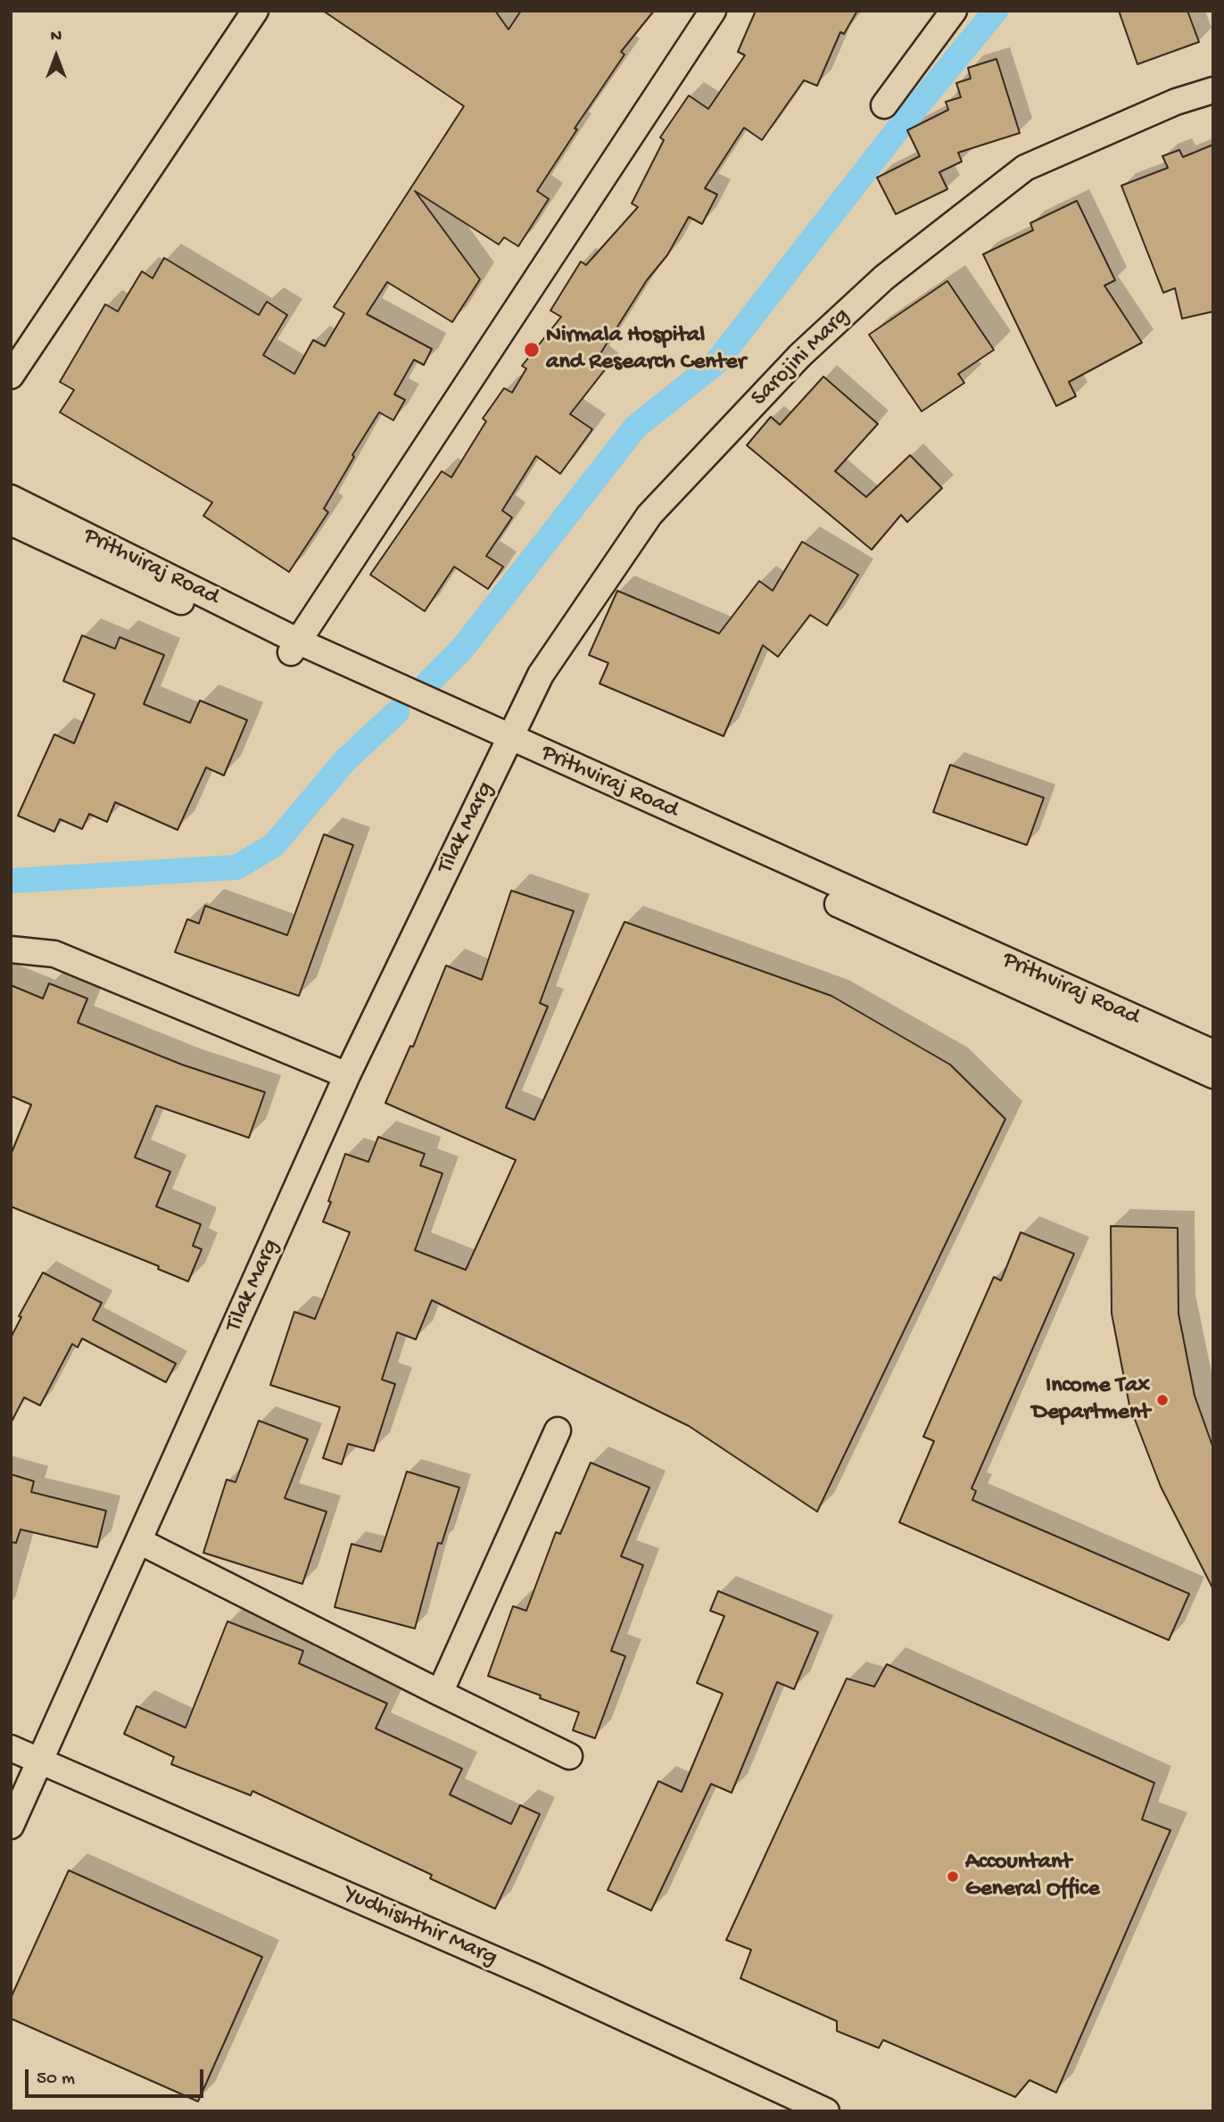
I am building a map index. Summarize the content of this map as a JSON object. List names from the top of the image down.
{
  "streets": {
    "street": [
      "Sarojini Marg",
      "Prithviraj Road",
      "Tilak Marg",
      "Yudhishthir Marg"
    ]
  },
  "crossings": [
    ["Sarojini Marg", "Prithviraj Road"],
    ["Sarojini Marg", "Tilak Marg"],
    ["Prithviraj Road", "Tilak Marg"],
    ["Tilak Marg", "Yudhishthir Marg"]
  ],
  "places": ["Nirmala Hospital and Research Center", "Income Tax Department", "Accountant General Office"],
  "scale_bar": "50 m",
  "north": "top"
}
